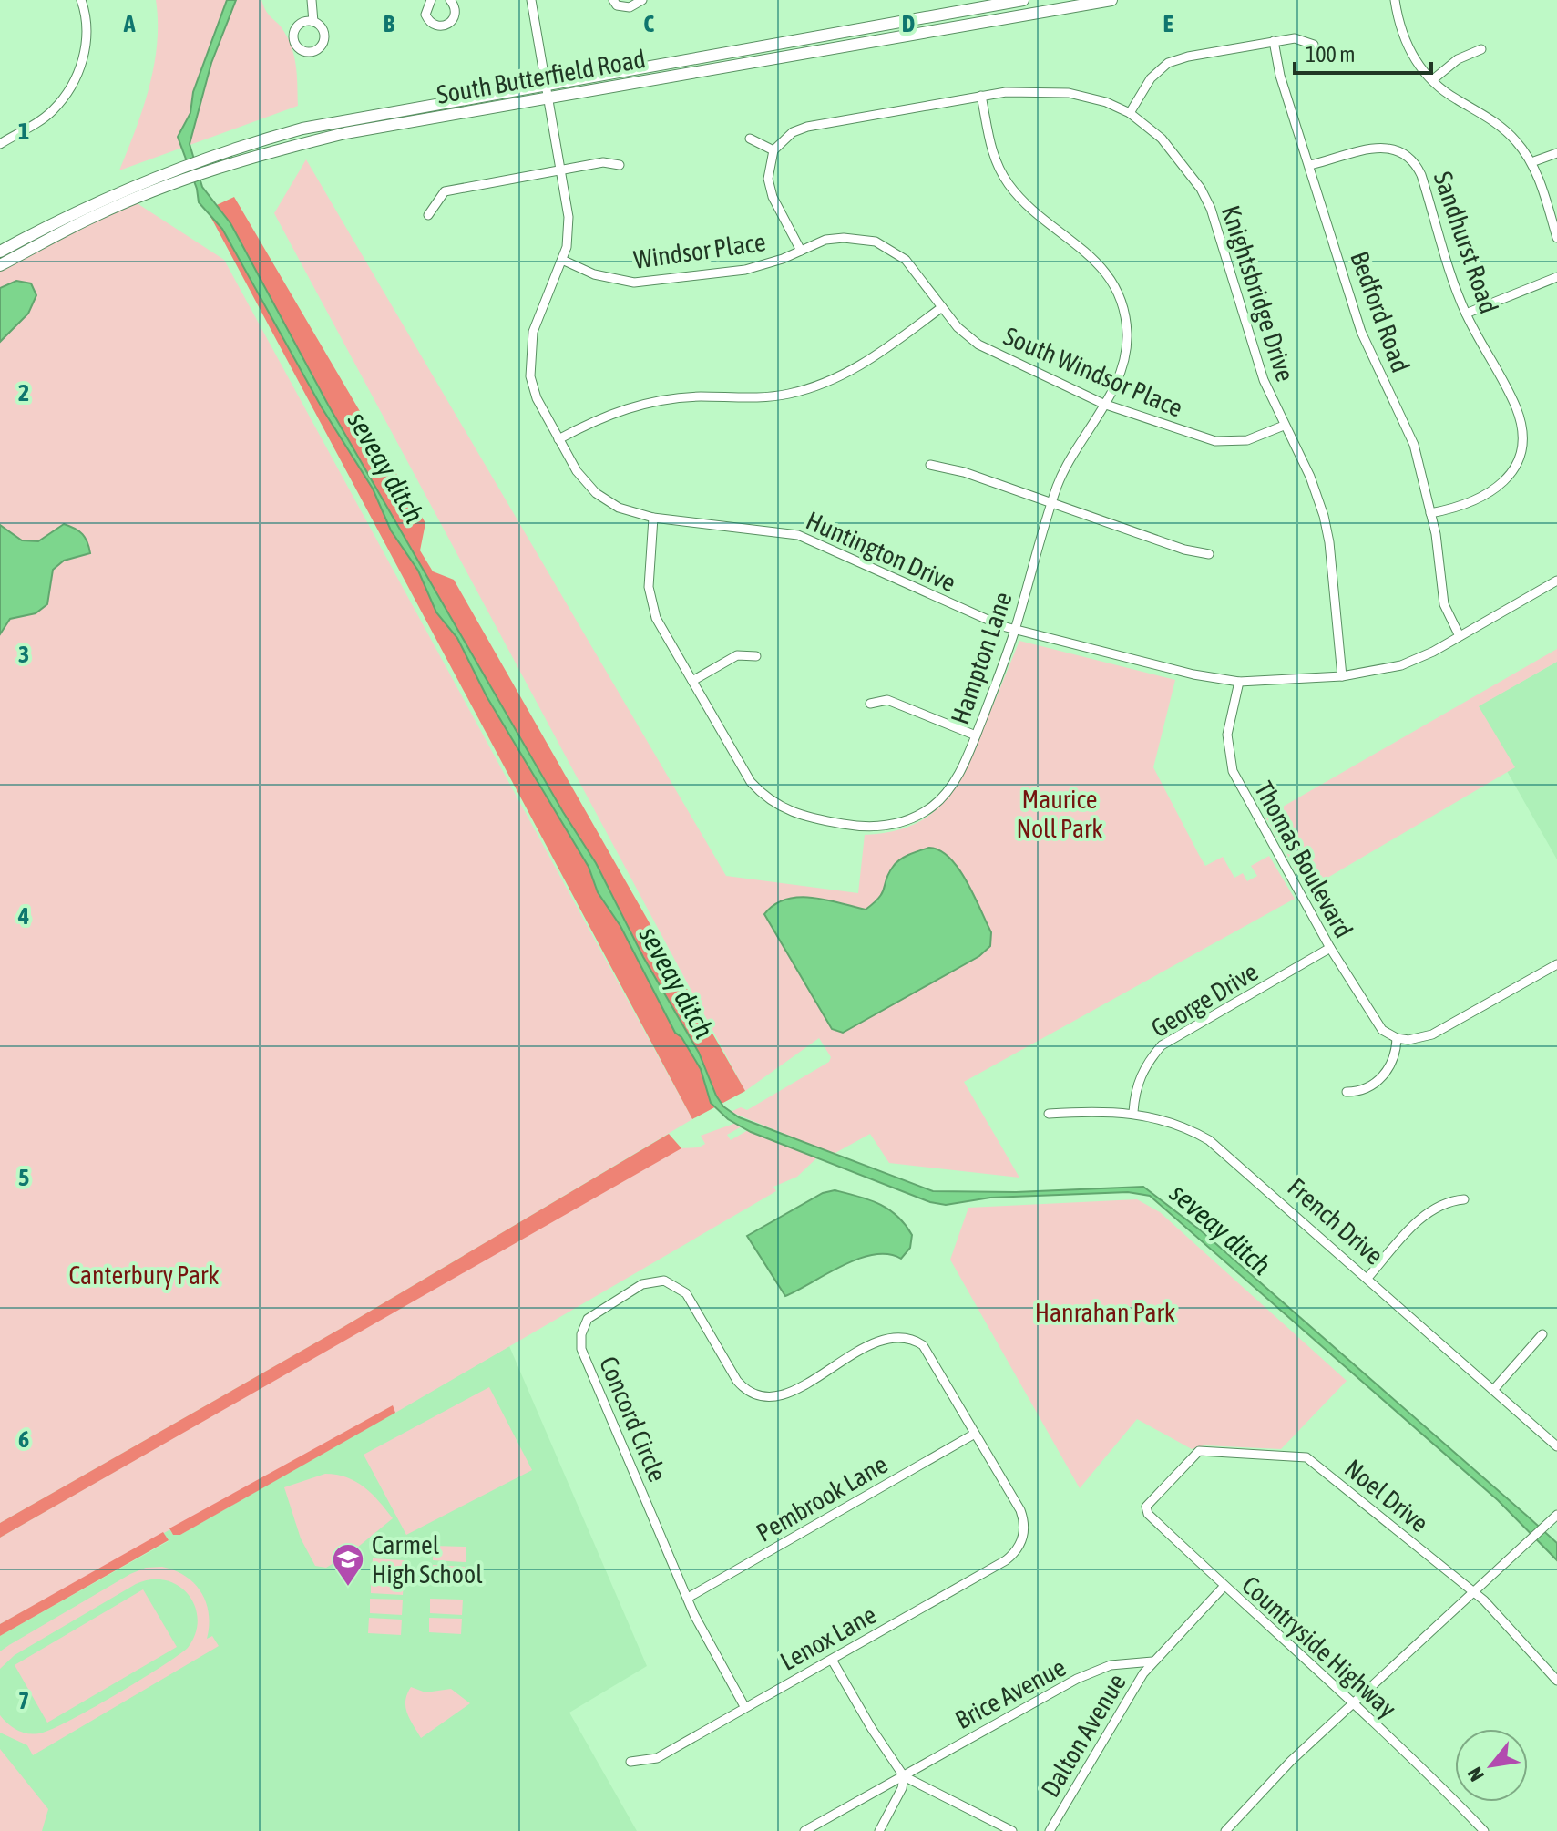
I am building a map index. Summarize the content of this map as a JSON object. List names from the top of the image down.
{
  "streets": {
    "main road": ["South Butterfield Road"],
    "street": [
      "Sandhurst Road",
      "Windsor Place",
      "Knightsbridge Drive",
      "Bedford Road",
      "South Windsor Place",
      "Huntington Drive",
      "Hampton Lane",
      "Thomas Boulevard",
      "George Drive",
      "French Drive",
      "Concord Circle",
      "Noel Drive",
      "Pembrook Lane",
      "Lenox Lane",
      "Countryside Highway",
      "Brice Avenue",
      "Dalton Avenue"
    ]
  },
  "crossings": [
    ["South Butterfield Road", "Huntington Drive"],
    ["Sandhurst Road", "Bedford Road"],
    ["Windsor Place", "South Windsor Place"],
    ["Windsor Place", "Huntington Drive"],
    ["Knightsbridge Drive", "South Windsor Place"],
    ["Knightsbridge Drive", "Huntington Drive"],
    ["Knightsbridge Drive", "Hampton Lane"],
    ["Bedford Road", "Huntington Drive"],
    ["South Windsor Place", "Hampton Lane"],
    ["Huntington Drive", "Hampton Lane"],
    ["Huntington Drive", "Thomas Boulevard"],
    ["Thomas Boulevard", "George Drive"],
    ["George Drive", "French Drive"],
    ["Concord Circle", "Pembrook Lane"],
    ["Concord Circle", "Lenox Lane"],
    ["Noel Drive", "Countryside Highway"],
    ["Brice Avenue", "Dalton Avenue"]
  ],
  "water": ["seveay ditch"],
  "parks": ["Maurice Noll Park", "Canterbury Park", "Hanrahan Park"],
  "places": {
    "school or university": ["Carmel High School"]
  },
  "scale_bar": "100 m",
  "north": "bottom left",
  "grid": {
    "columns": [
      "A",
      "B",
      "C",
      "D",
      "E"
    ],
    "rows": [
      "1",
      "2",
      "3",
      "4",
      "5",
      "6",
      "7"
    ]
  }
}
